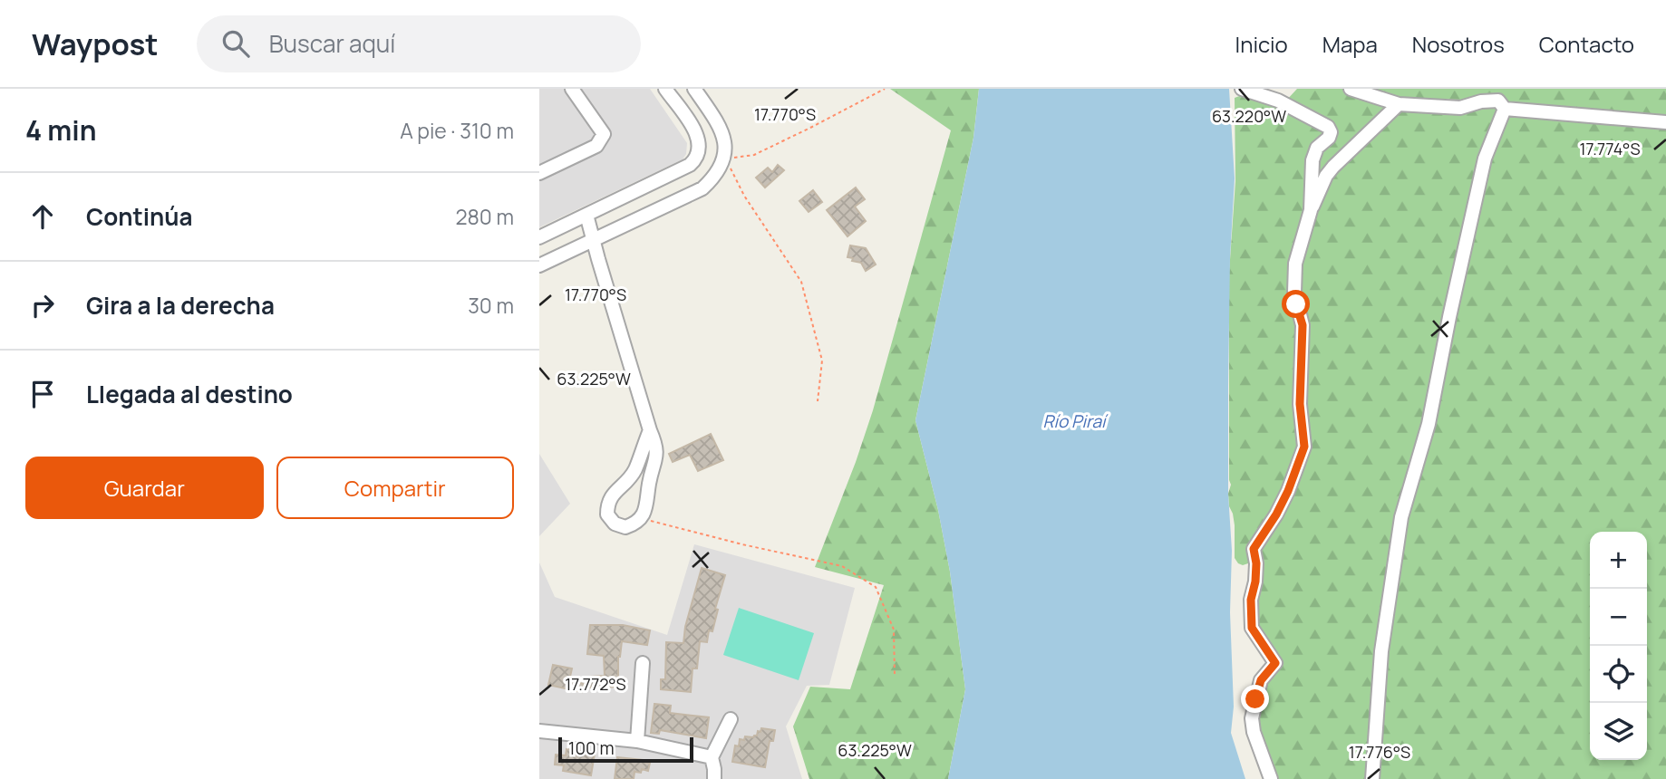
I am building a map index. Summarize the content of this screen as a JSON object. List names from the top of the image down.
{
  "water": ["Río Piraí"],
  "scale_bar": "100 m",
  "page": {
    "header": "Waypost",
    "search": "Buscar aquí",
    "nav": [
      "Inicio",
      "Mapa",
      "Nosotros",
      "Contacto"
    ],
    "heading": ["4 min", "A pie · 310 m"],
    "list": [
      ["Continúa", "280 m"],
      ["Gira a la derecha", "30 m"],
      "Llegada al destino"
    ],
    "buttons": ["Guardar", "Compartir"],
    "map_buttons": ["+", "−"],
    "scale": "100 m"
  },
  "coordinates": [
    "17.770°S",
    "63.220°W",
    "17.774°S",
    "63.225°W",
    "17.772°S",
    "17.776°S"
  ]
}
